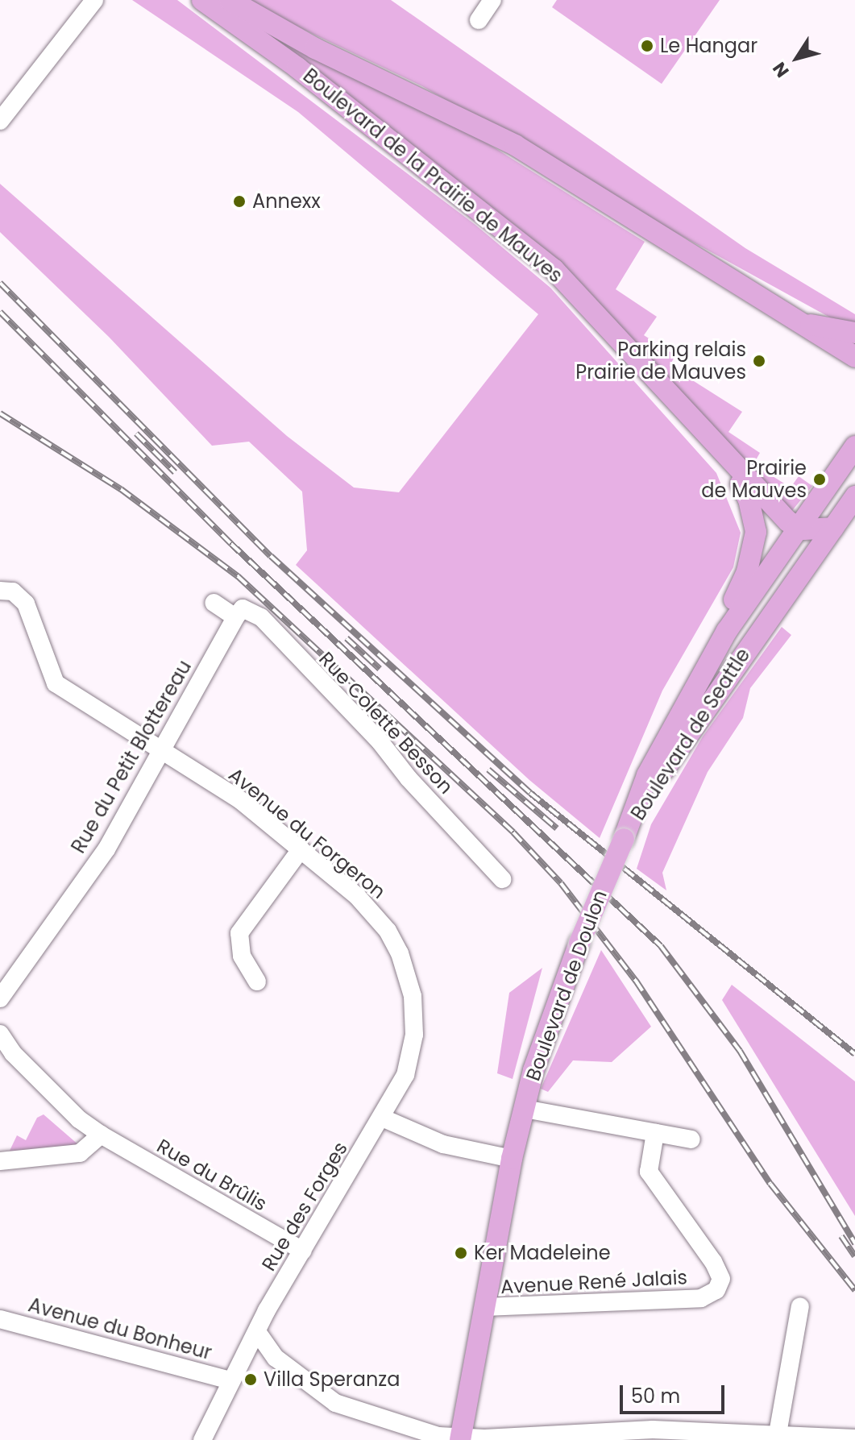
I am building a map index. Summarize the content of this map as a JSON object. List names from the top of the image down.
{
  "streets": {
    "main road": ["Boulevard de la Prairie de Mauves", "Boulevard de Seattle", "Boulevard de Doulon"],
    "street": [
      "Rue Colette Besson",
      "Rue du Petit Blottereau",
      "Avenue du Forgeron",
      "Rue du Brûlis",
      "Rue des Forges",
      "Avenue René Jalais",
      "Avenue du Bonheur"
    ]
  },
  "crossings": [
    ["Boulevard de la Prairie de Mauves", "Boulevard de Seattle"],
    ["Rue Colette Besson", "Rue du Petit Blottereau"],
    ["Boulevard de Seattle", "Boulevard de Doulon"],
    ["Rue du Petit Blottereau", "Avenue du Forgeron"],
    ["Avenue du Forgeron", "Rue des Forges"],
    ["Boulevard de Doulon", "Avenue René Jalais"],
    ["Rue du Brûlis", "Rue des Forges"],
    ["Rue des Forges", "Avenue du Bonheur"]
  ],
  "places": [
    "Le Hangar",
    "Annexx",
    "Parking relais Prairie de Mauves",
    "Prairie de Mauves",
    "Ker Madeleine",
    "Villa Speranza"
  ],
  "scale_bar": "50 m",
  "north": "bottom left"
}
